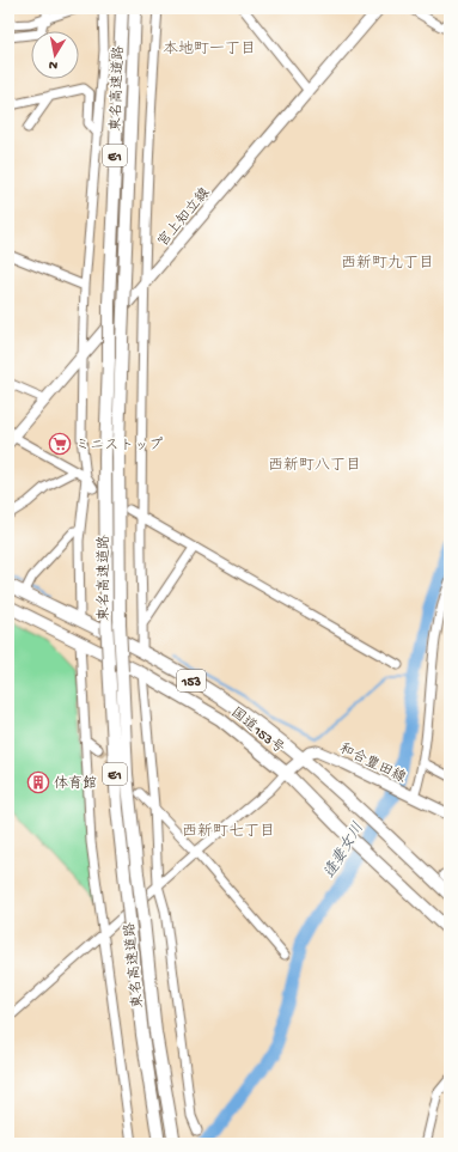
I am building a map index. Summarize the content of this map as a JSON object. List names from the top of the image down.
{
  "streets": {
    "highway": [
      "東名高速道路",
      "E1",
      "153",
      "国道153号"
    ],
    "main road": ["宮上知立線", "和合豊田線"]
  },
  "crossings": [
    ["国道153号", "和合豊田線"]
  ],
  "districts": [
    "本地町一丁目",
    "西新町九丁目",
    "西新町八丁目",
    "西新町七丁目"
  ],
  "water": ["逢妻女川"],
  "places": {
    "supermarket": ["ミニストップ"],
    "building": ["体育館"]
  },
  "north": "bottom"
}
